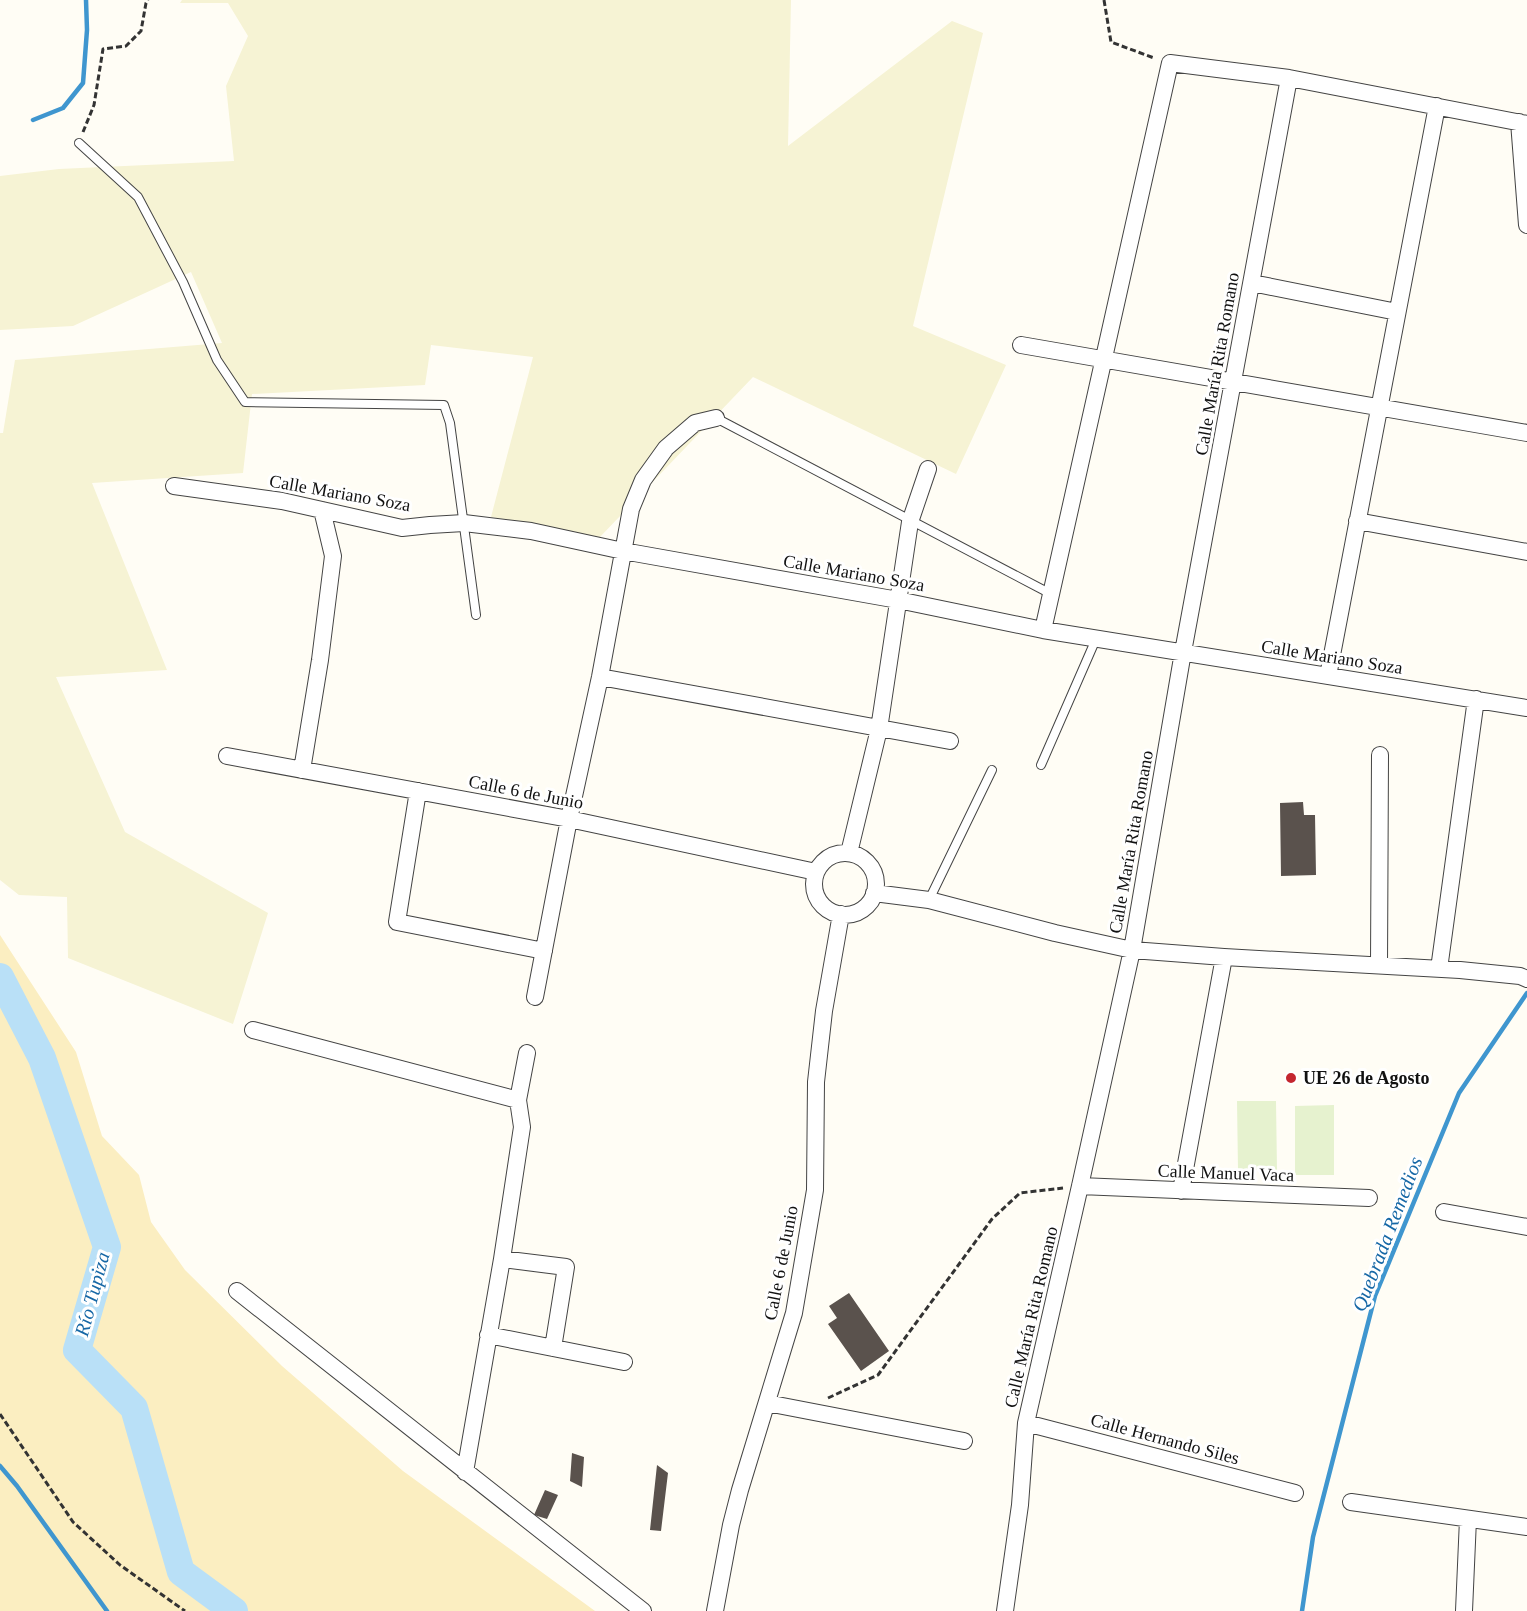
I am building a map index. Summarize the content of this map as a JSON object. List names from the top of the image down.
{
  "streets": {
    "street": [
      "Calle María Rita Romano",
      "Calle Mariano Soza",
      "Calle 6 de Junio",
      "Calle Manuel Vaca",
      "Calle Hernando Siles"
    ]
  },
  "crossings": [
    ["Calle María Rita Romano", "Calle Mariano Soza"],
    ["Calle María Rita Romano", "Calle Manuel Vaca"],
    ["Calle María Rita Romano", "Calle Hernando Siles"]
  ],
  "water": ["Quebrada Remedios", "Río Tupiza"],
  "places": ["UE 26 de Agosto"]
}
